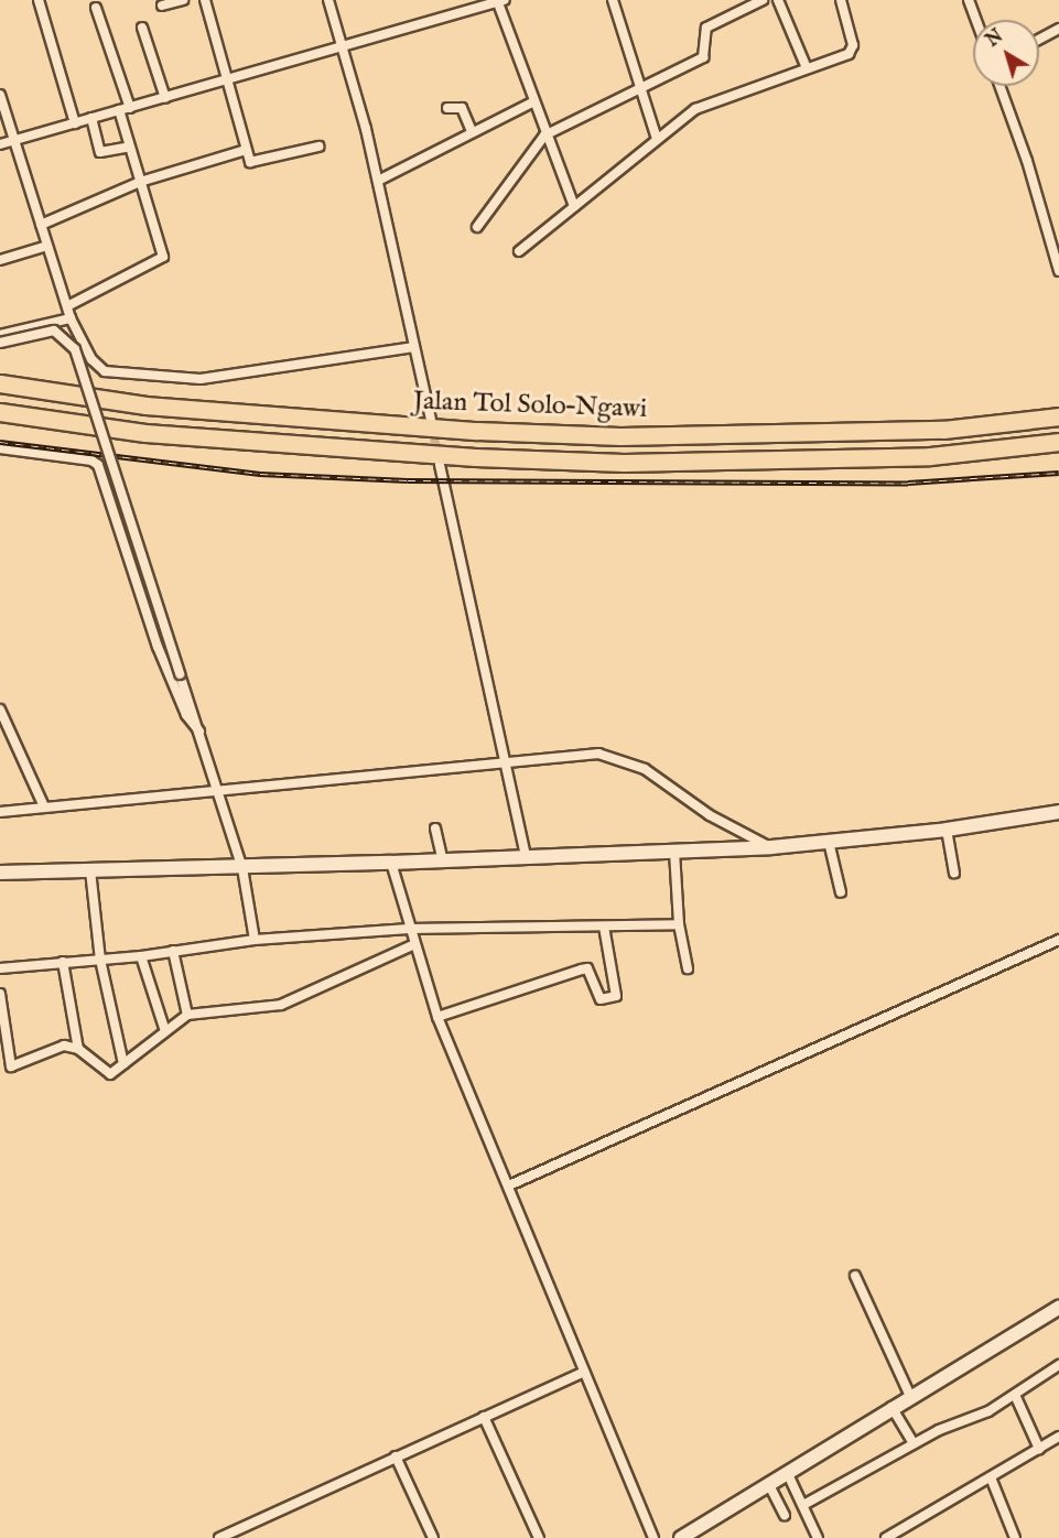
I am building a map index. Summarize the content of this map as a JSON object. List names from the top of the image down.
{
  "streets": {
    "highway": ["Jalan Tol Solo–Ngawi"]
  },
  "north": "top left"
}
